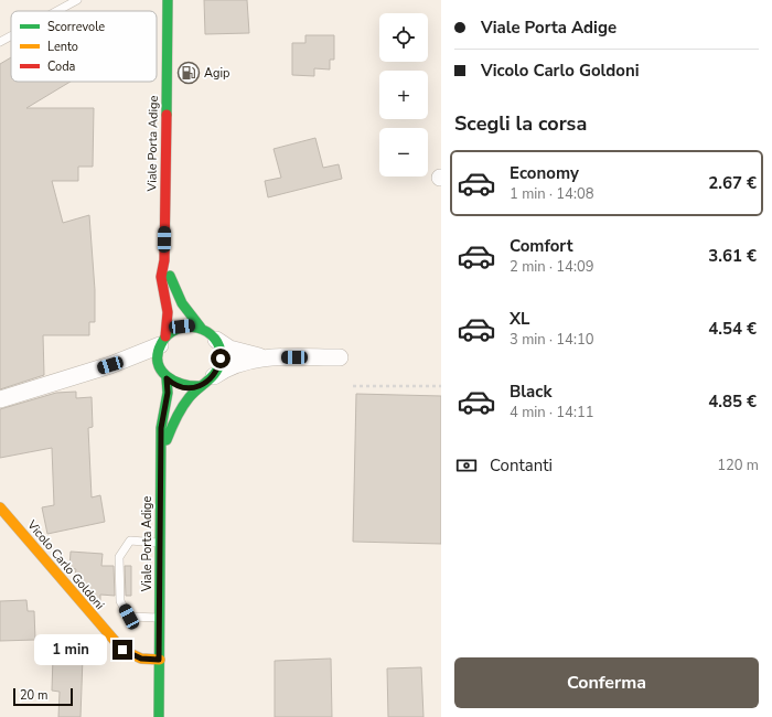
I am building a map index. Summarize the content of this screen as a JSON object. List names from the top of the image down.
{
  "streets": {
    "street": ["Viale Porta Adige", "Vicolo Carlo Goldoni"]
  },
  "crossings": [
    ["Viale Porta Adige", "Vicolo Carlo Goldoni"]
  ],
  "places": {
    "fuel station": ["Agip"]
  },
  "legend": ["Scorrevole", "Lento", "Coda"],
  "scale_bar": "20 m",
  "page": {
    "banner": ["Viale Porta Adige", "Vicolo Carlo Goldoni"],
    "map_buttons": ["+", "−"],
    "heading": "Scegli la corsa",
    "list": [
      {
        "name": "Economy",
        "note": "1 min · 14:08",
        "value": "2.67 €"
      },
      {
        "name": "Comfort",
        "note": "2 min · 14:09",
        "value": "3.61 €"
      },
      {
        "name": "XL",
        "note": "3 min · 14:10",
        "value": "4.54 €"
      },
      {
        "name": "Black",
        "note": "4 min · 14:11",
        "value": "4.85 €"
      }
    ],
    "pay": ["Contanti", "120 m"],
    "bubble": "1 min",
    "buttons": "Conferma",
    "scale": "20 m"
  }
}
